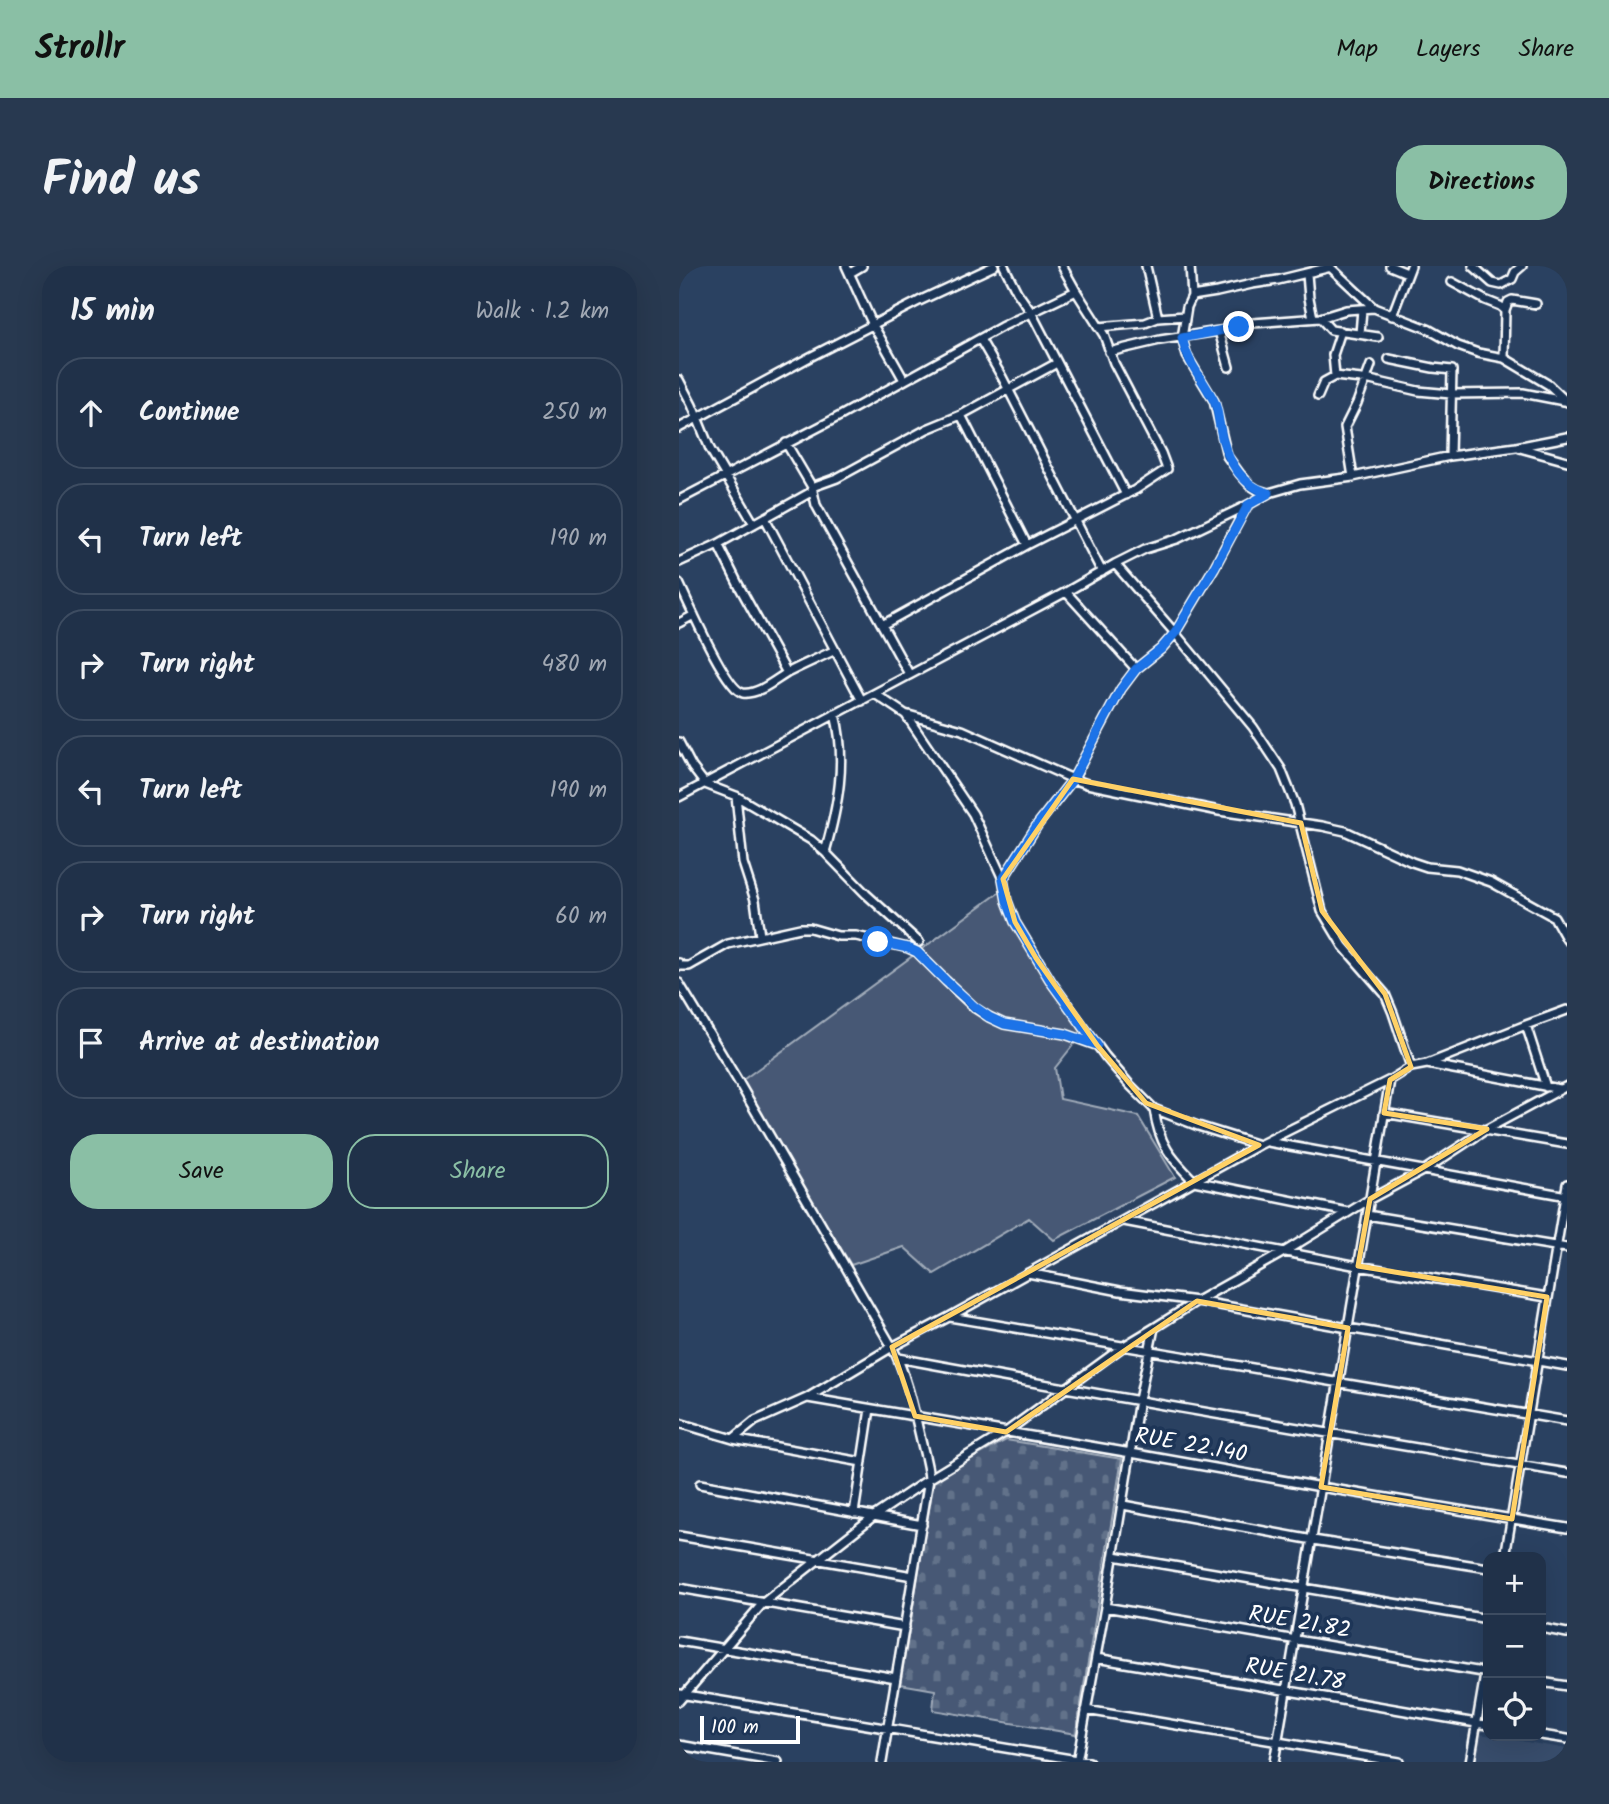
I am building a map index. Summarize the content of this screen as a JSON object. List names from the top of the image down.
{
  "streets": {
    "street": ["RUE 22.140", "RUE 21.82", "RUE 21.78"]
  },
  "scale_bar": "100 m",
  "page": {
    "header": "Strollr",
    "nav": ["Map", "Layers", "Share"],
    "title": "Find us",
    "buttons": [
      "Directions",
      ["Save", "Share"]
    ],
    "heading": ["15 min", "Walk · 1.2 km"],
    "list": [
      ["Continue", "250 m"],
      ["Turn left", "190 m"],
      ["Turn right", "480 m"],
      ["Turn left", "190 m"],
      ["Turn right", "60 m"],
      "Arrive at destination"
    ],
    "map_buttons": ["+", "−"],
    "scale": "100 m"
  }
}
